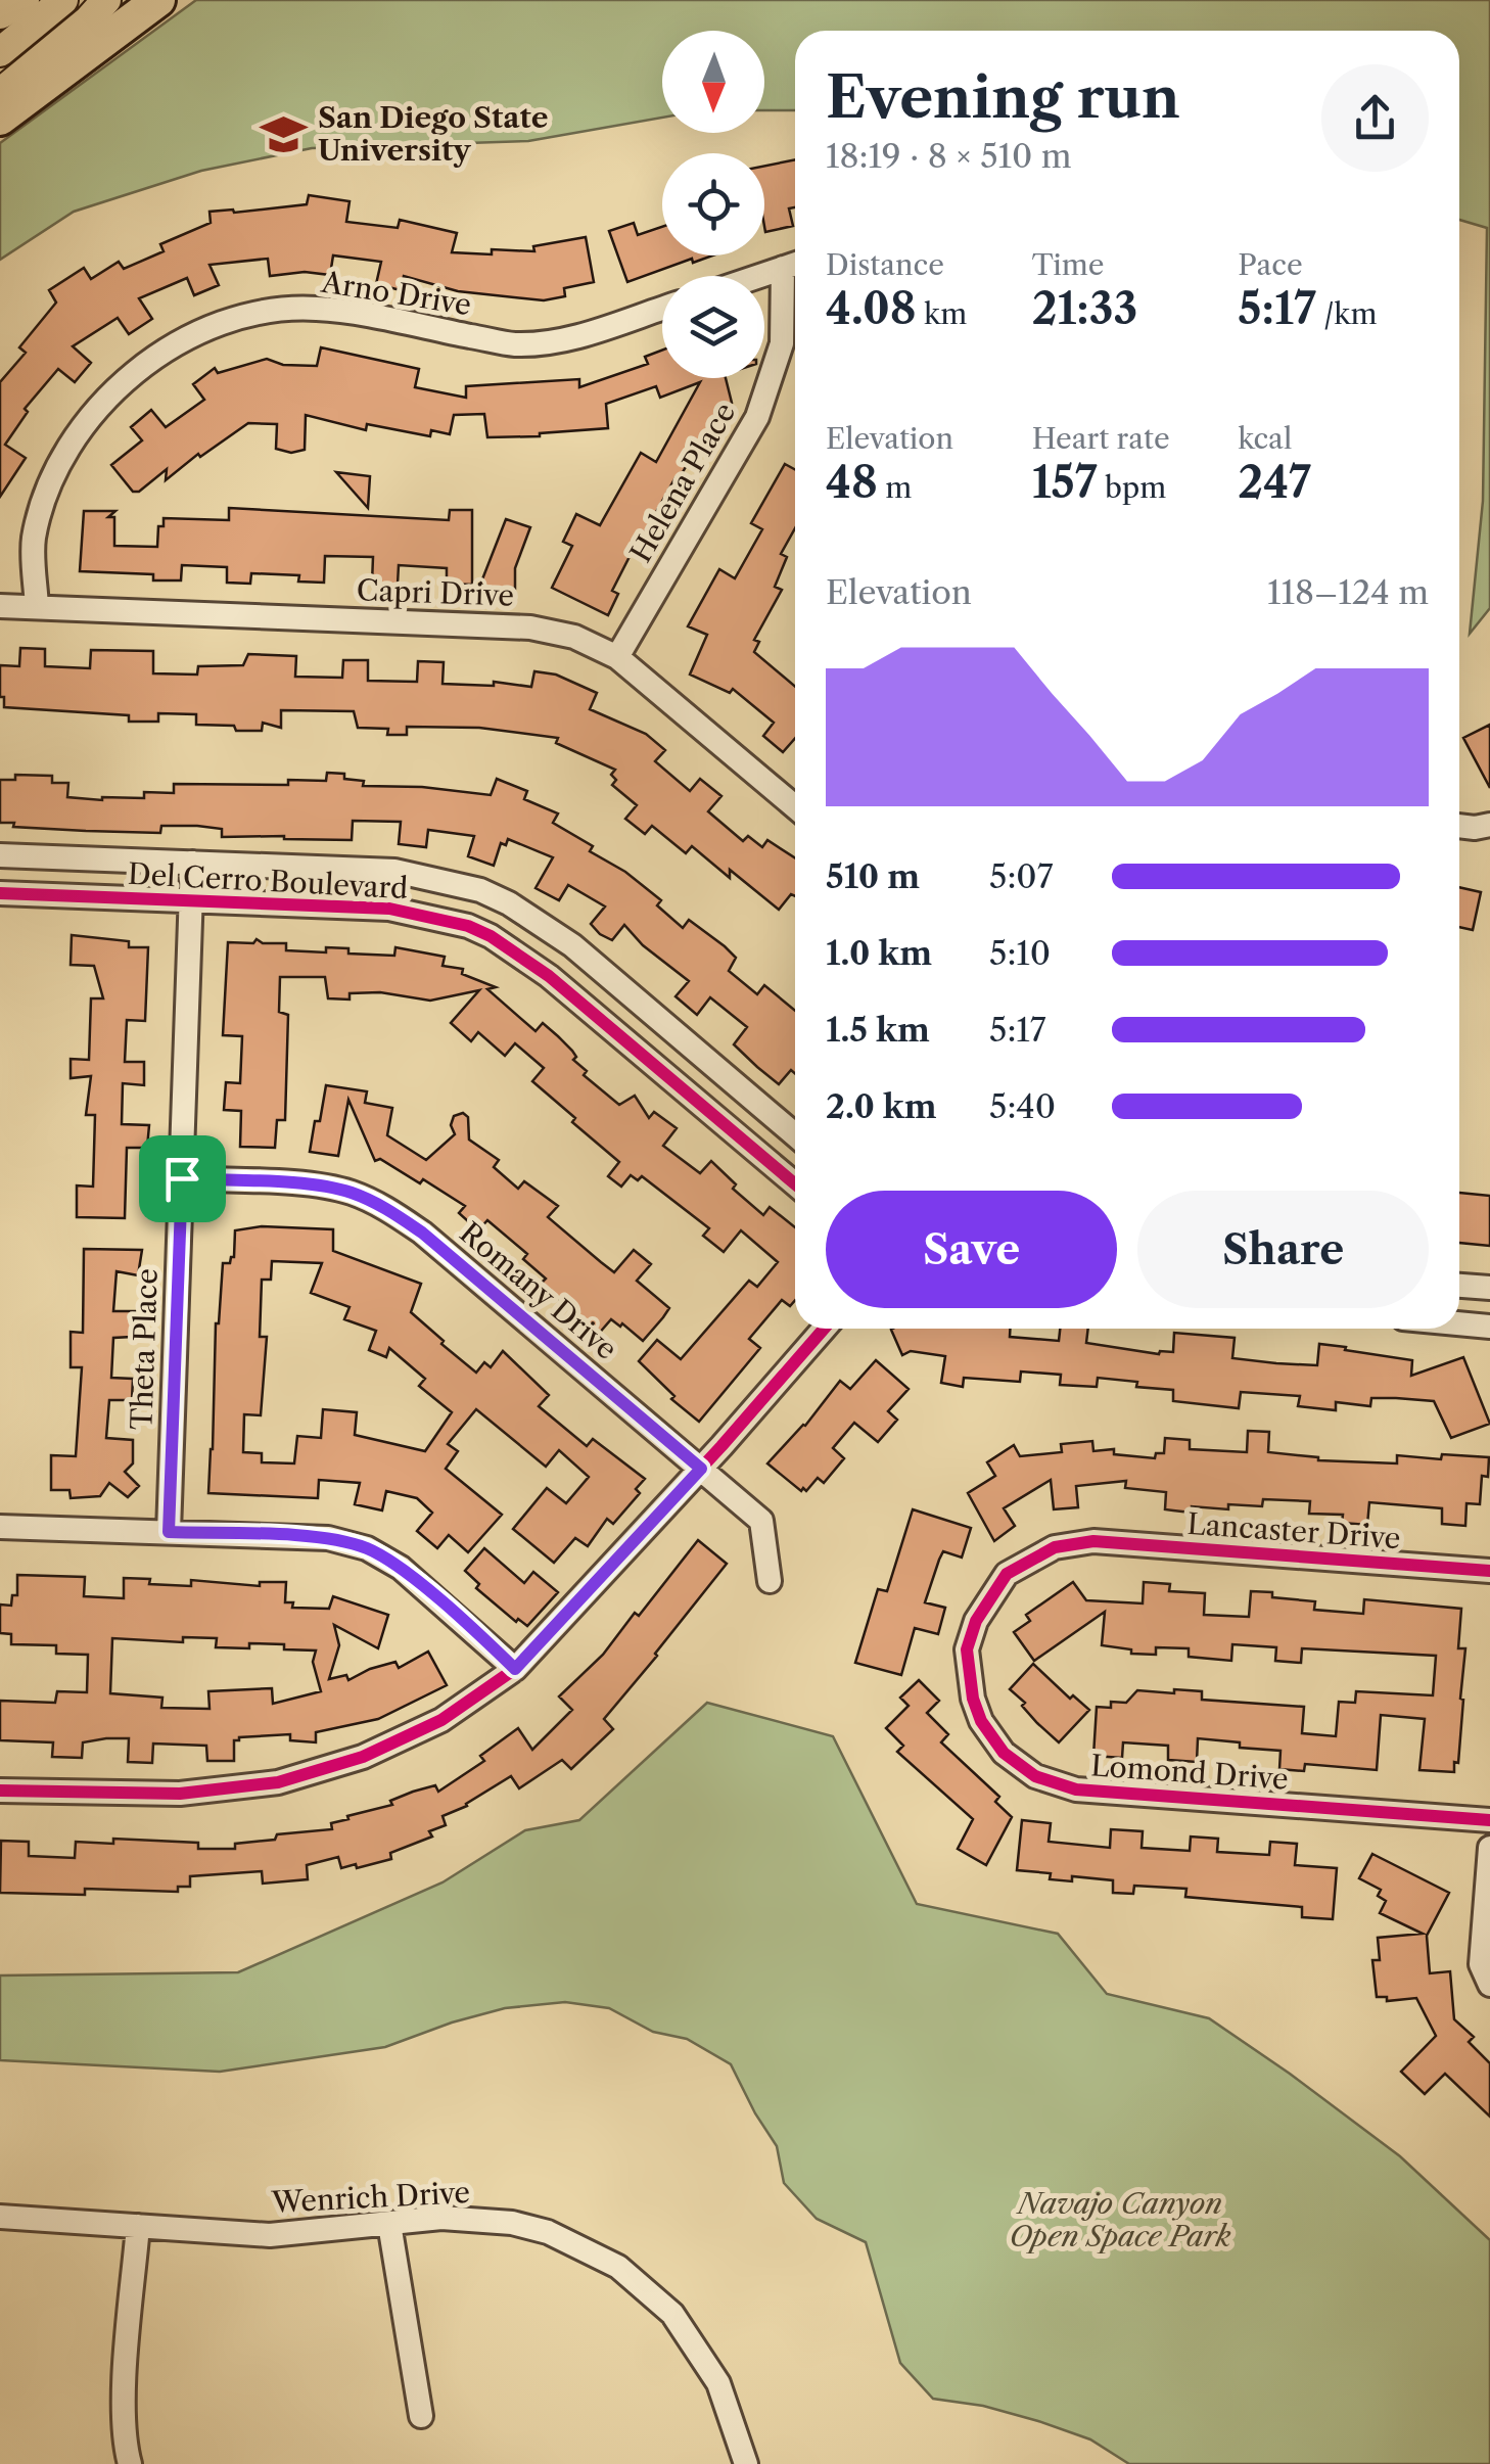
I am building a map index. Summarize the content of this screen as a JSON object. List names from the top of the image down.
{
  "streets": {
    "street": [
      "Arno Drive",
      "Helena Place",
      "Capri Drive",
      "Del Cerro Boulevard",
      "Romany Drive",
      "Theta Place",
      "Lancaster Drive",
      "Lomond Drive",
      "Wenrich Drive"
    ]
  },
  "crossings": [
    ["Arno Drive", "Capri Drive"],
    ["Helena Place", "Capri Drive"],
    ["Del Cerro Boulevard", "Theta Place"],
    ["Romany Drive", "Theta Place"],
    ["Lancaster Drive", "Lomond Drive"]
  ],
  "parks": ["Navajo Canyon Open Space Park"],
  "places": {
    "school or university": ["San Diego State University"]
  },
  "north": "bottom",
  "page": {
    "heading": ["Evening run", "18:19 · 8 × 510 m"],
    "stats": [
      ["Distance", "4.08 km"],
      ["Time", "21:33"],
      ["Pace", "5:17 /km"],
      ["Elevation", "48 m"],
      ["Heart rate", "157 bpm"],
      ["kcal", "247"]
    ],
    "chart": ["Elevation", "118–124 m"],
    "list": [
      {
        "name": "510 m",
        "note": "5:07"
      },
      {
        "name": "1.0 km",
        "note": "5:10"
      },
      {
        "name": "1.5 km",
        "note": "5:17"
      },
      {
        "name": "2.0 km",
        "note": "5:40"
      }
    ],
    "buttons": ["Save", "Share"]
  }
}
